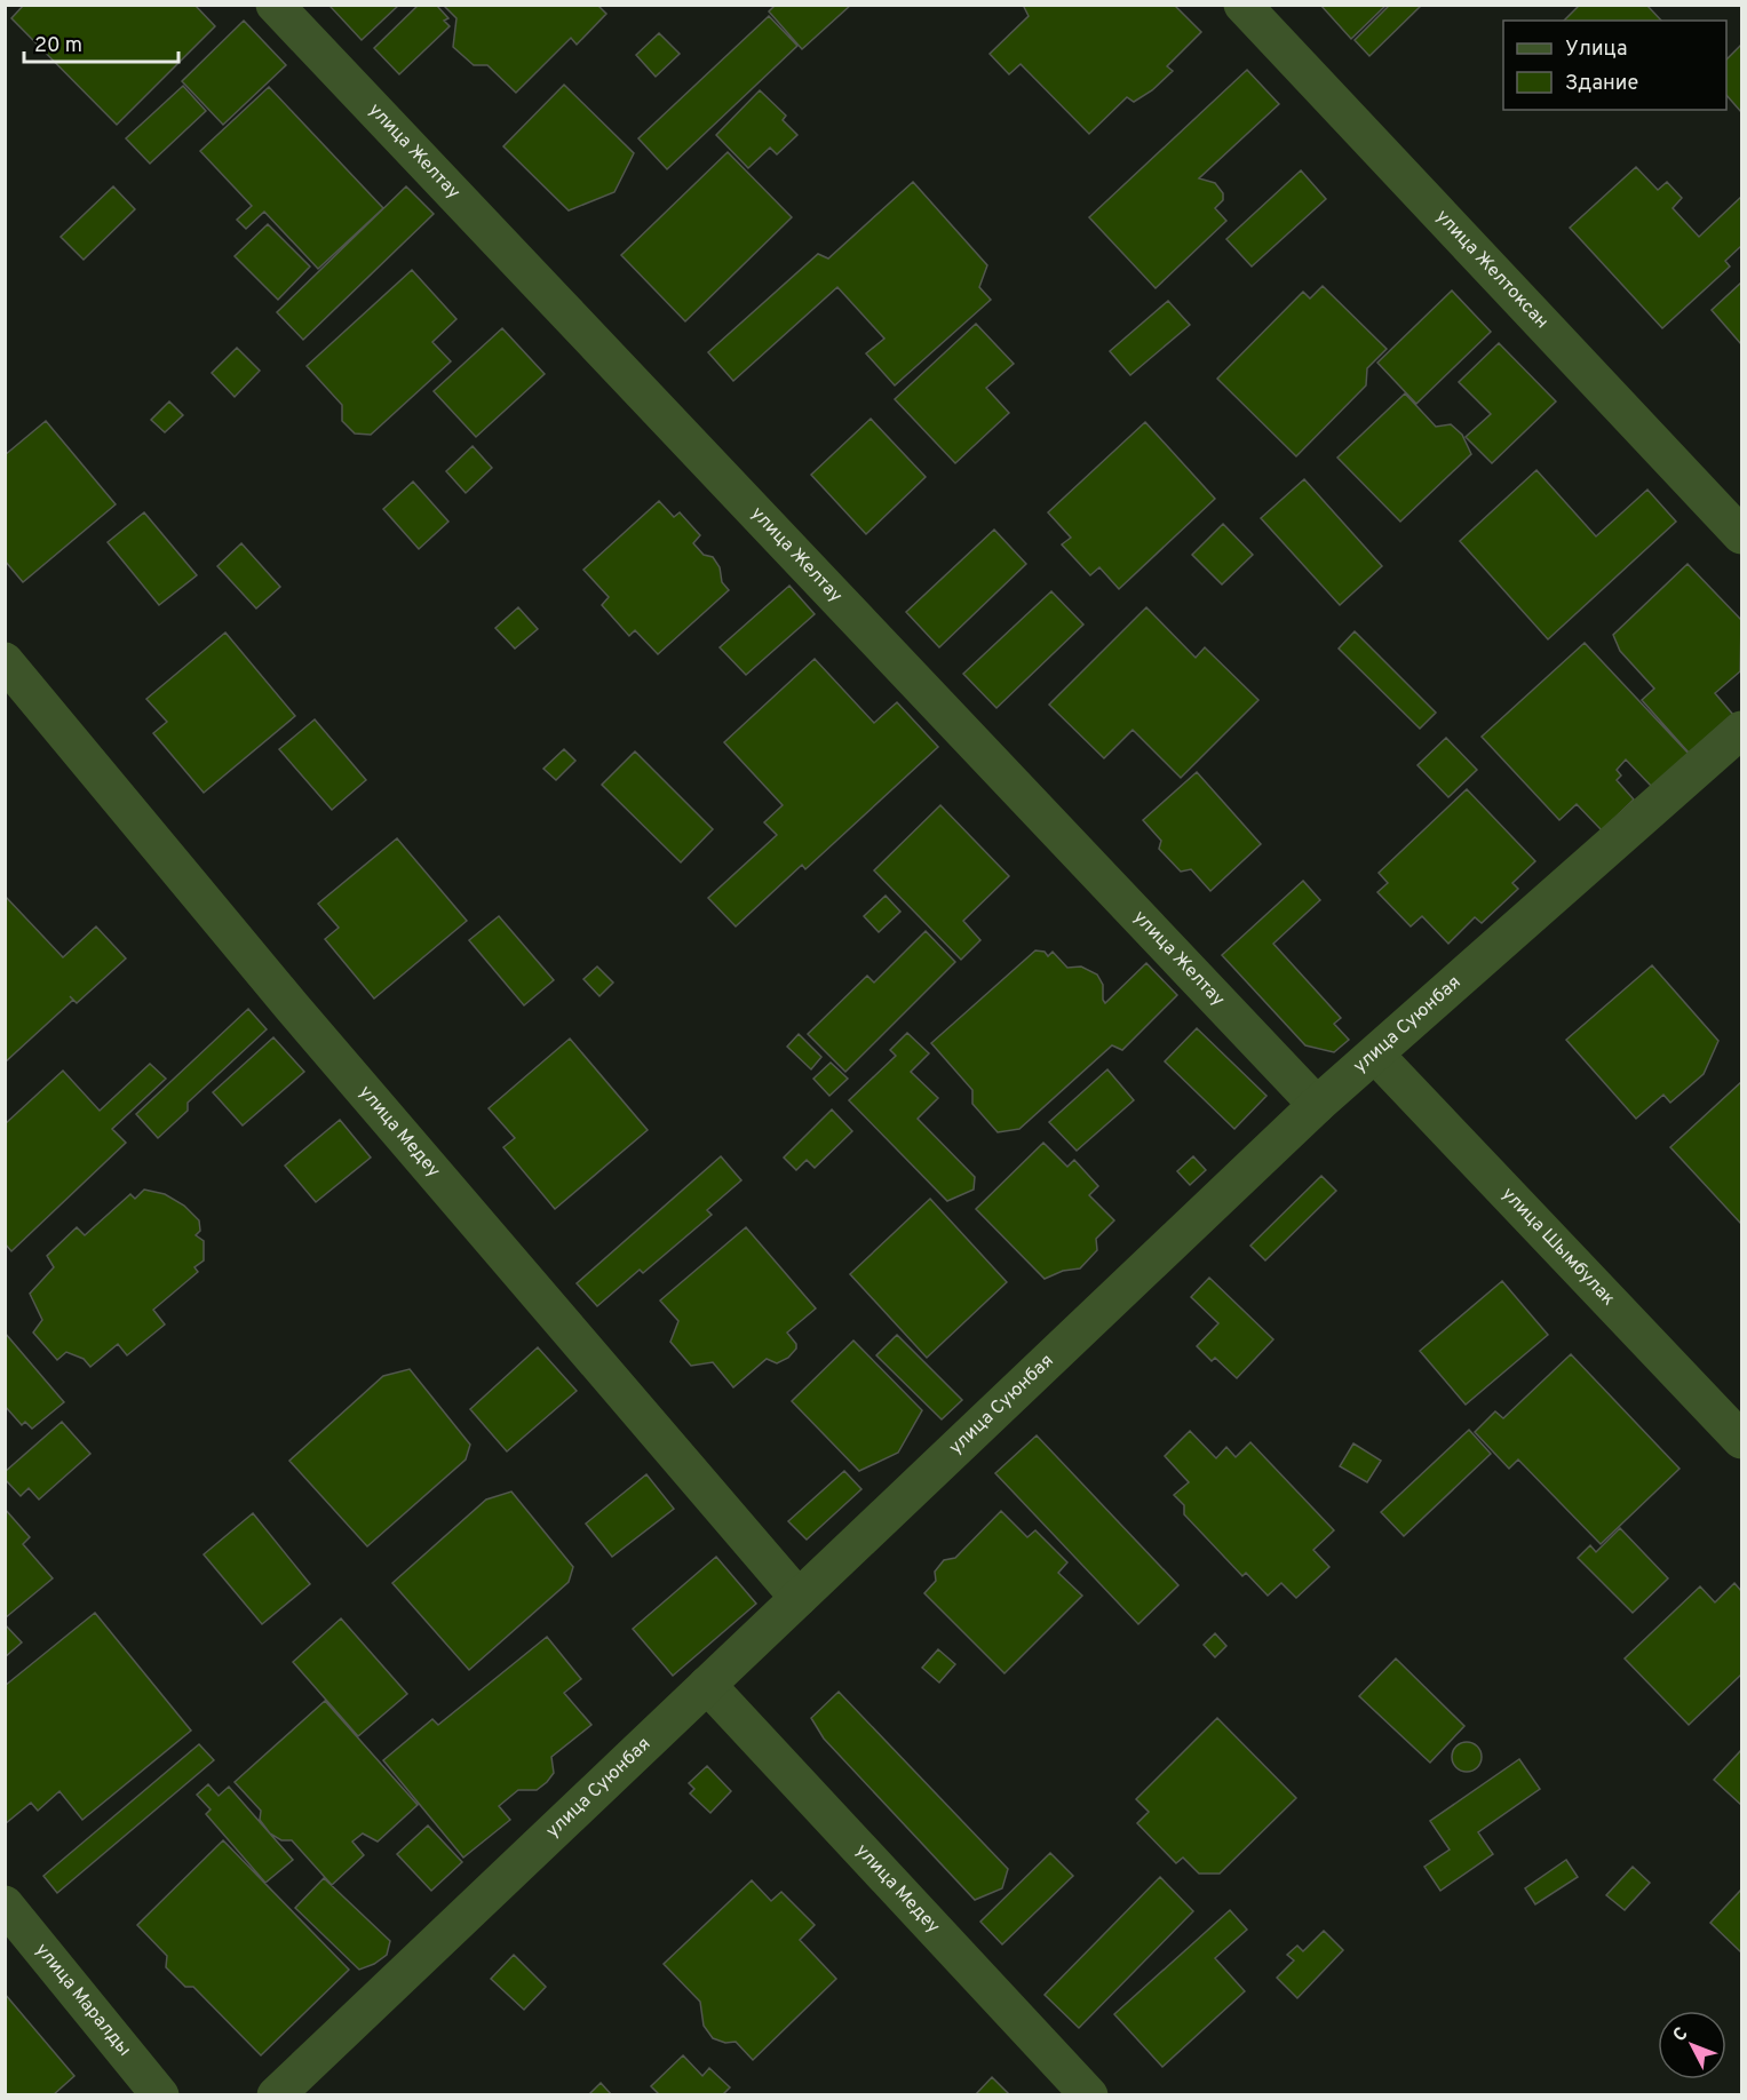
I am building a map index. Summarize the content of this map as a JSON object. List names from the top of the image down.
{
  "streets": {
    "street": [
      "улица Желтау",
      "улица Желтоксан",
      "улица Суюнбая",
      "улица Медеу",
      "улица Шымбулак",
      "улица Маралды"
    ]
  },
  "crossings": [
    ["улица Желтау", "улица Суюнбая"],
    ["улица Суюнбая", "улица Медеу"],
    ["улица Суюнбая", "улица Шымбулак"]
  ],
  "legend": ["Улица", "Здание"],
  "scale_bar": "20 m",
  "north": "top left"
}
